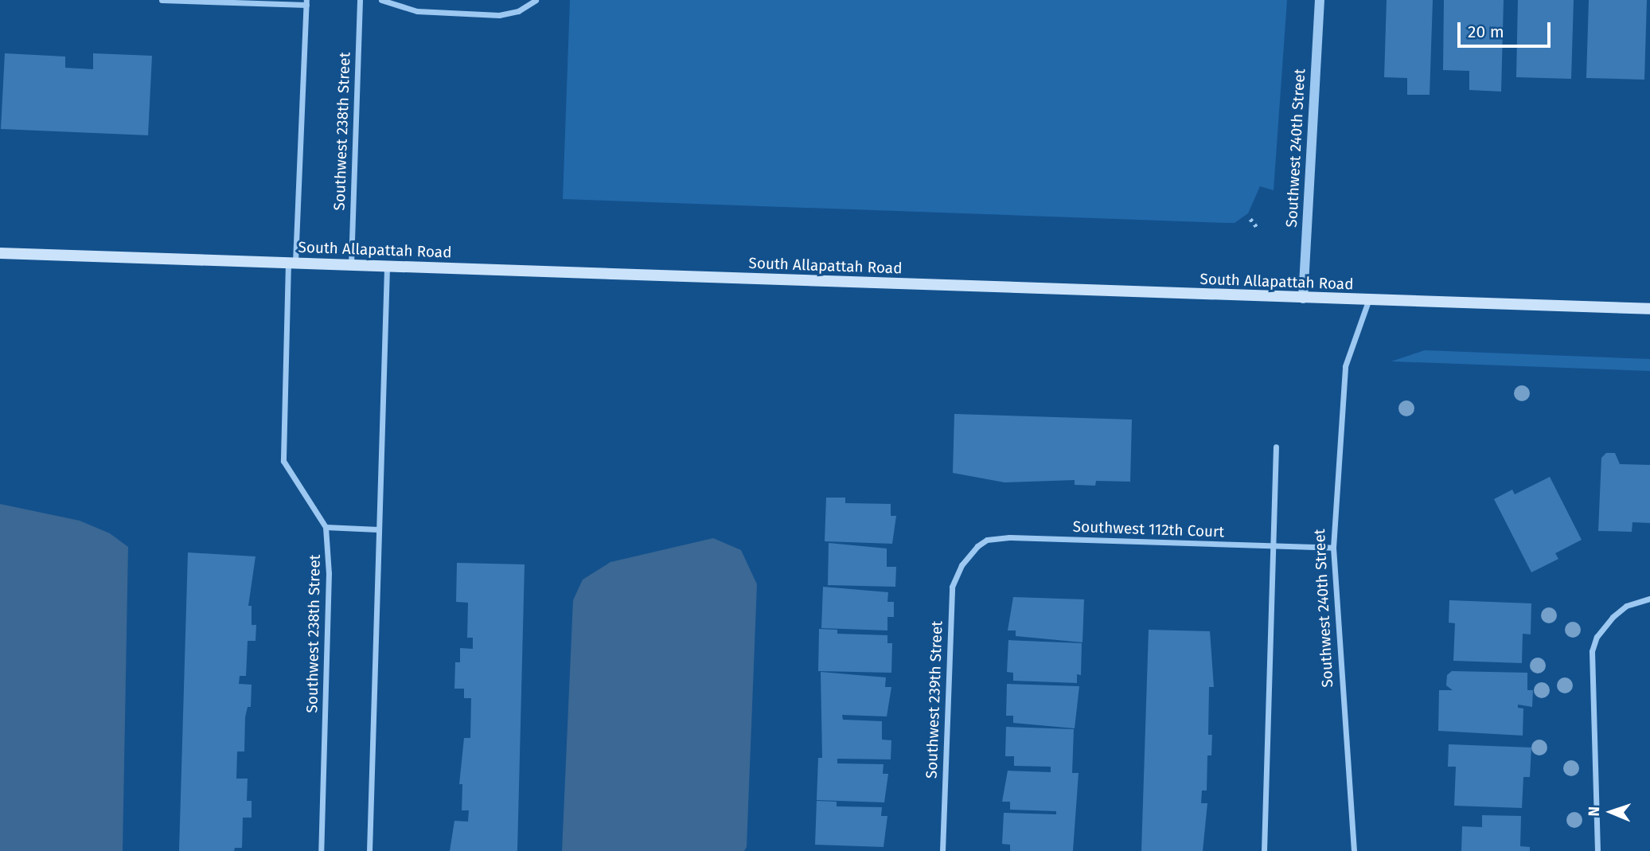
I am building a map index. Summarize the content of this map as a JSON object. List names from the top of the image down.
{
  "streets": {
    "main road": ["South Allapattah Road"],
    "street": [
      "Southwest 238th Street",
      "Southwest 240th Street",
      "Southwest 112th Court",
      "Southwest 239th Street"
    ]
  },
  "crossings": [
    ["Southwest 238th Street", "South Allapattah Road"],
    ["Southwest 240th Street", "South Allapattah Road"],
    ["Southwest 240th Street", "Southwest 112th Court"],
    ["Southwest 112th Court", "Southwest 239th Street"]
  ],
  "scale_bar": "20 m",
  "north": "left"
}
